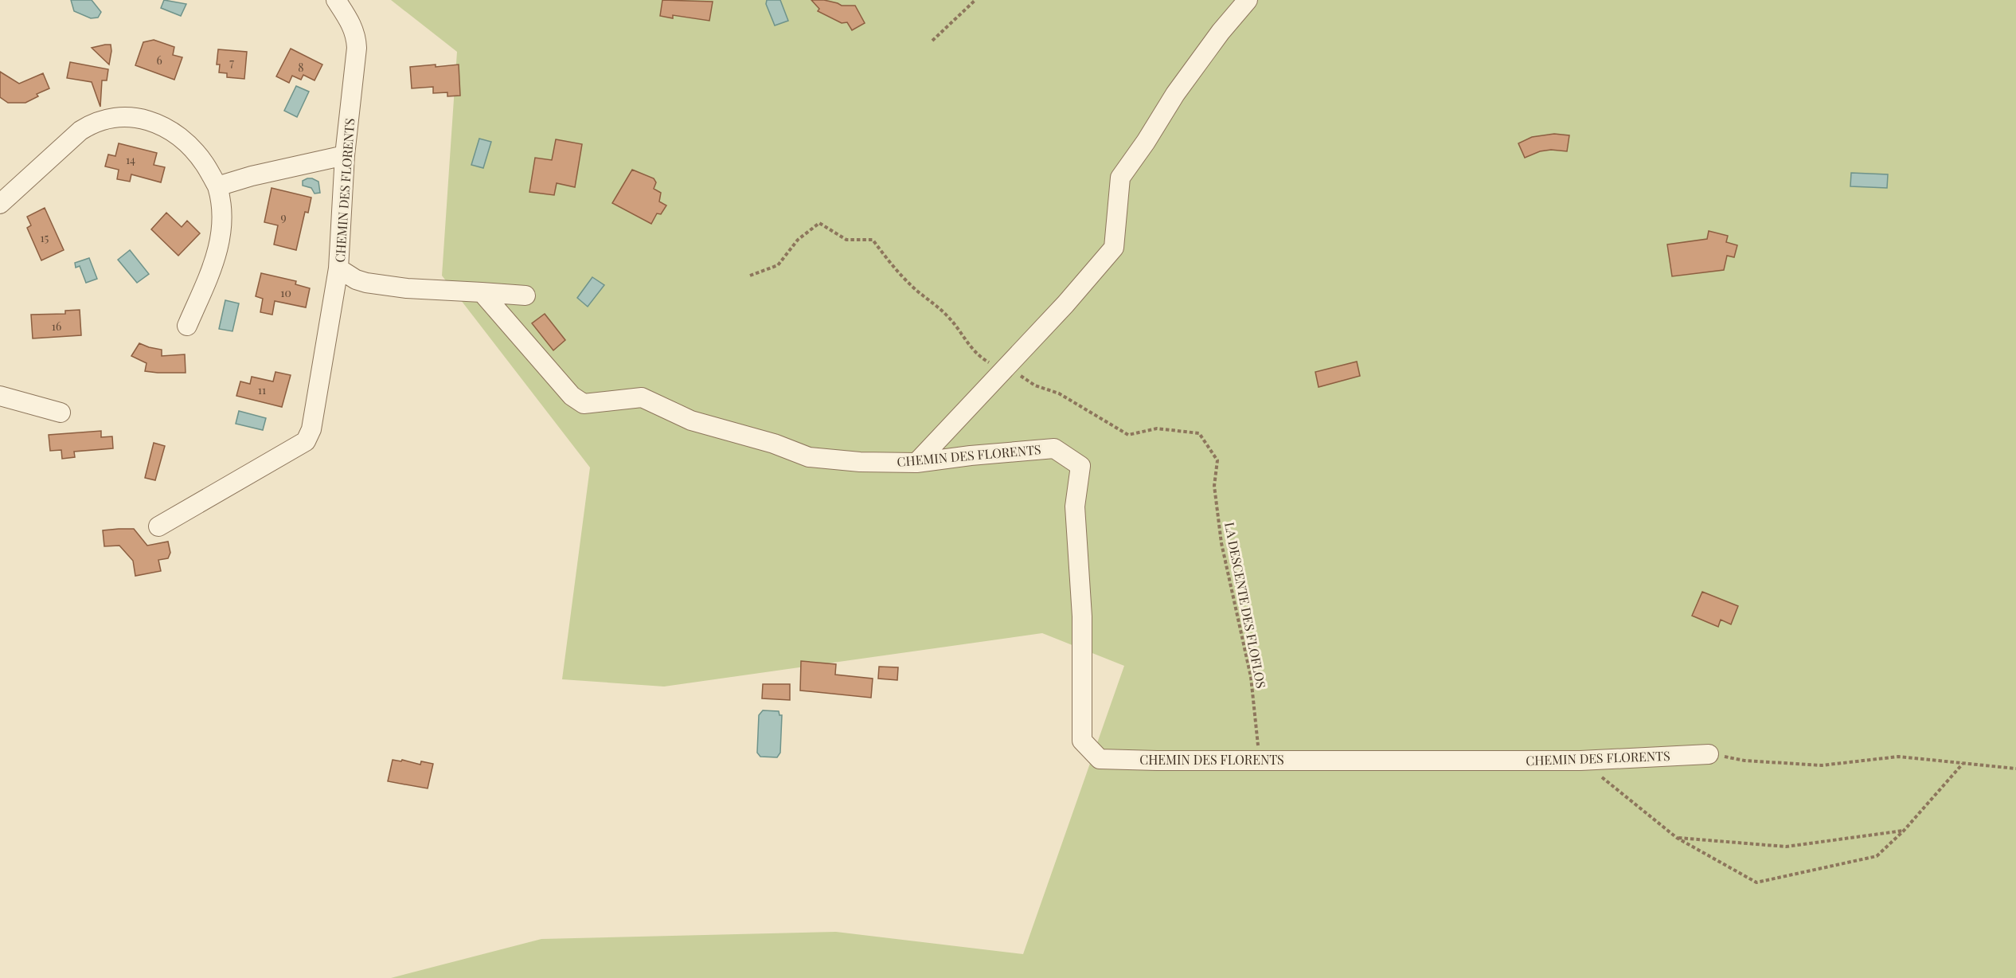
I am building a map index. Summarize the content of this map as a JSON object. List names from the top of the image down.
{
  "streets": {
    "street": ["CHEMIN DES FLORENTS"],
    "path": ["LA DESCENTE DES FLOFLOS"]
  },
  "crossings": [
    ["CHEMIN DES FLORENTS", "LA DESCENTE DES FLOFLOS"]
  ],
  "house_numbers": [
    "6",
    "7",
    "8",
    "14",
    "9",
    "15",
    "10",
    "16",
    "11"
  ]
}
